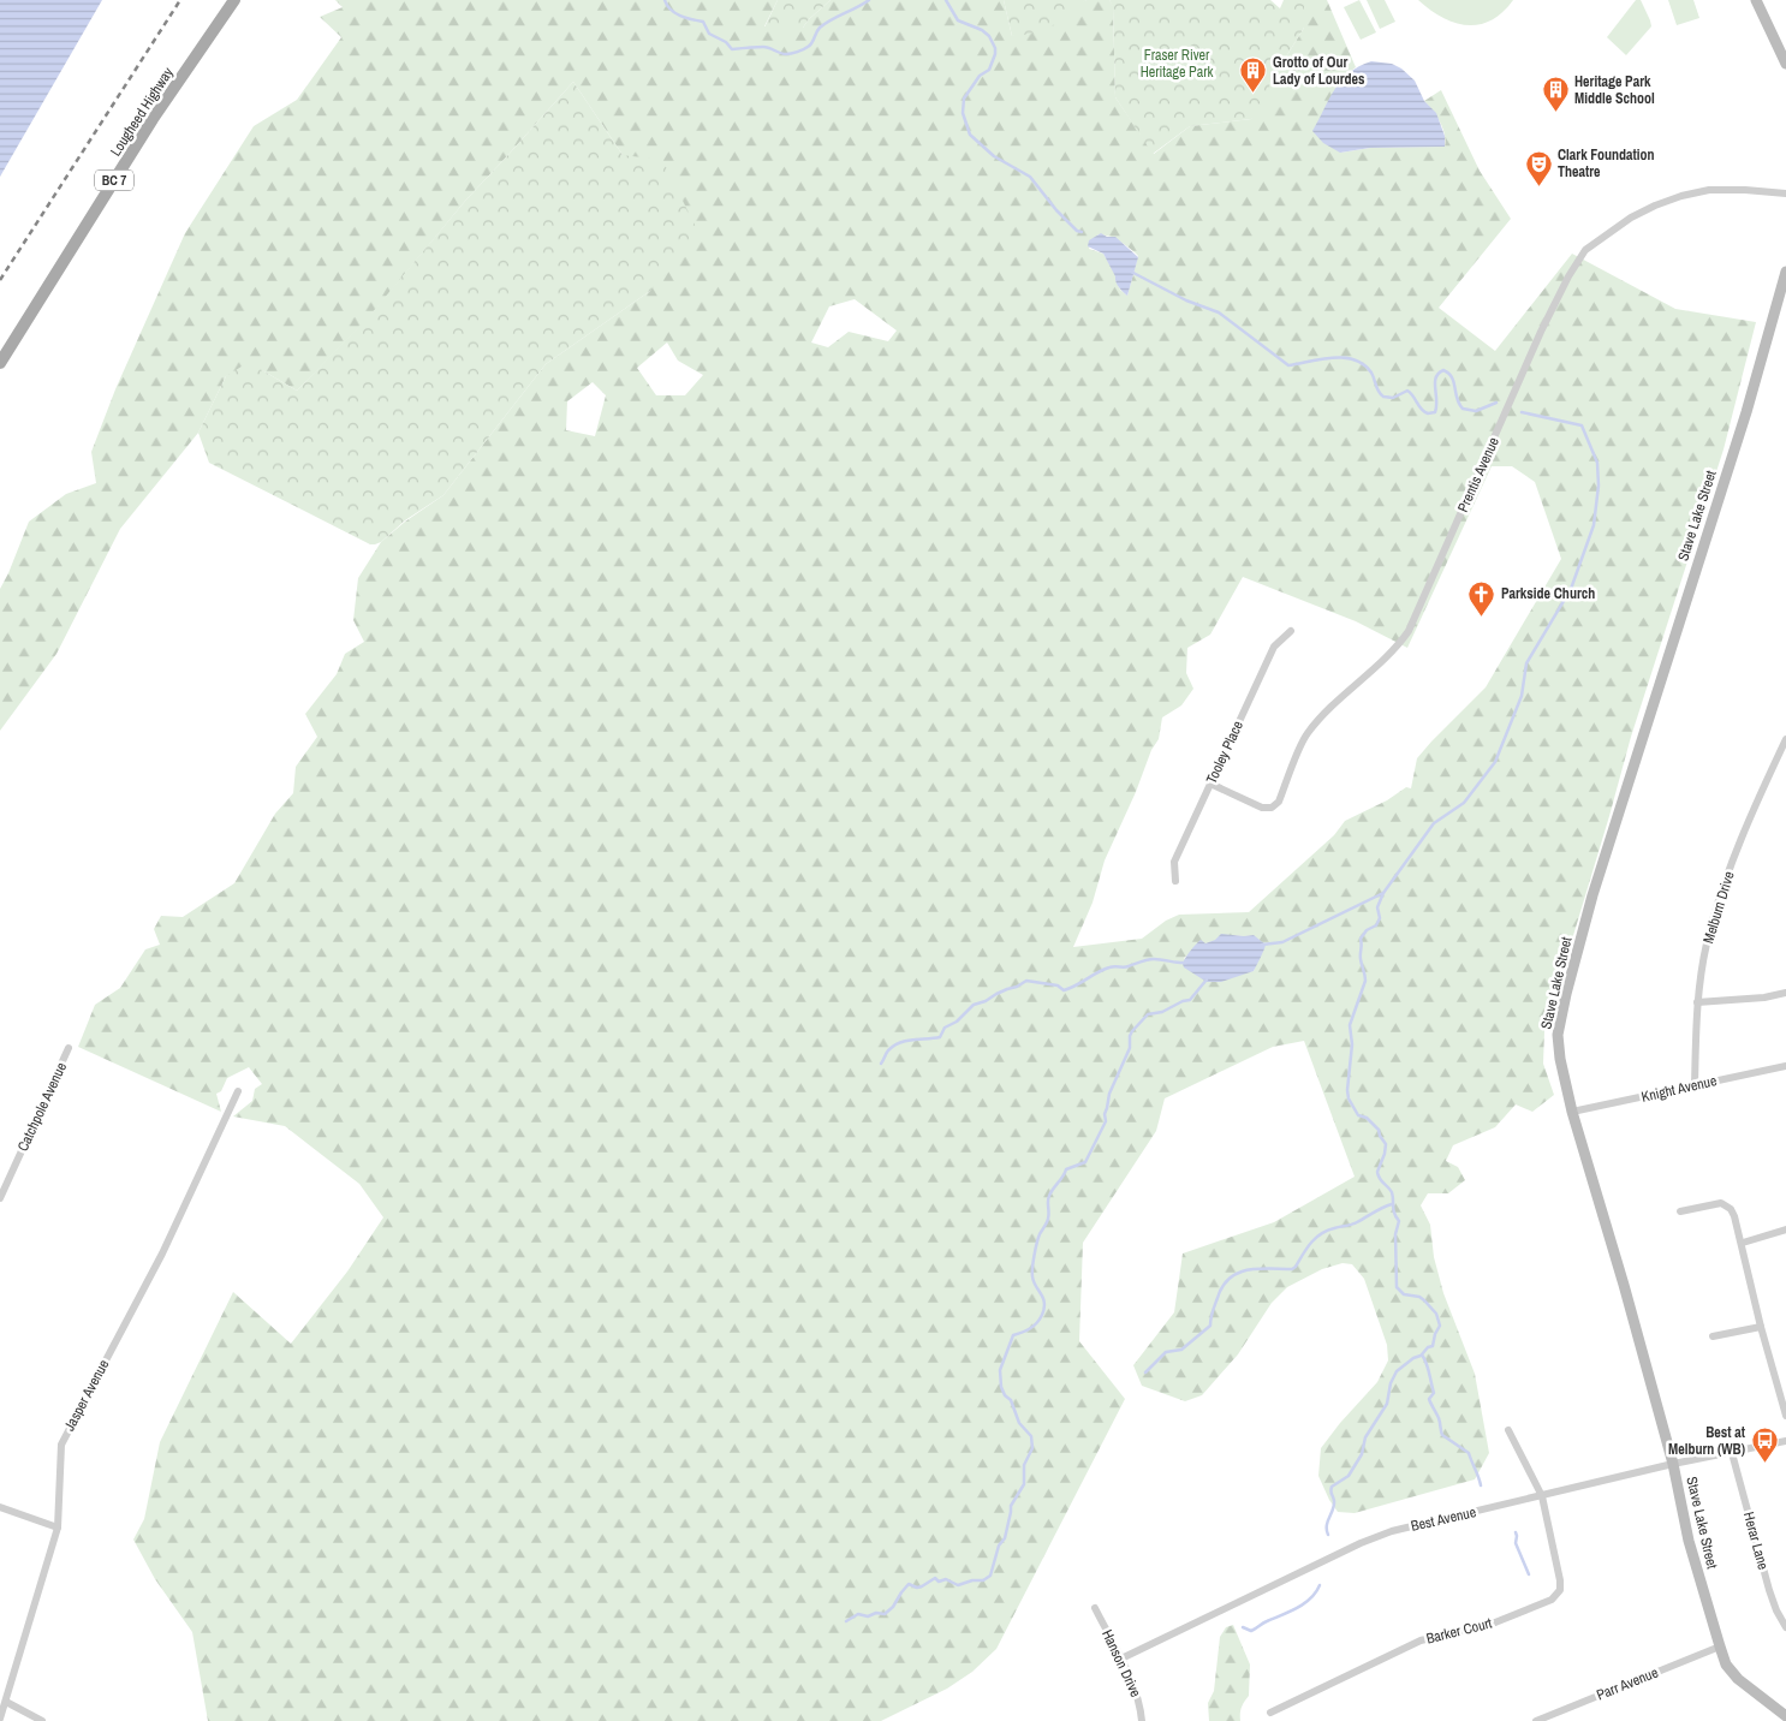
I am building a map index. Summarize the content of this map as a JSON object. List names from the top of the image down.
{
  "streets": {
    "main road": ["Lougheed Highway", "BC 7", "Stave Lake Street"],
    "street": [
      "Prentis Avenue",
      "Tooley Place",
      "Melburn Drive",
      "Knight Avenue",
      "Catchpole Avenue",
      "Jasper Avenue",
      "Best Avenue",
      "Herar Lane",
      "Barker Court",
      "Hanson Drive",
      "Parr Avenue"
    ]
  },
  "crossings": [
    ["Prentis Avenue", "Tooley Place"],
    ["Stave Lake Street", "Knight Avenue"],
    ["Stave Lake Street", "Best Avenue"],
    ["Stave Lake Street", "Parr Avenue"],
    ["Melburn Drive", "Knight Avenue"],
    ["Best Avenue", "Herar Lane"],
    ["Best Avenue", "Barker Court"],
    ["Best Avenue", "Hanson Drive"]
  ],
  "parks": ["Fraser River Heritage Park"],
  "places": {
    "building": ["Grotto of Our Lady of Lourdes", "Heritage Park Middle School"],
    "theatre": ["Clark Foundation Theatre"],
    "church": ["Parkside Church"],
    "bus stop": ["Best at Melburn (WB)"]
  }
}
